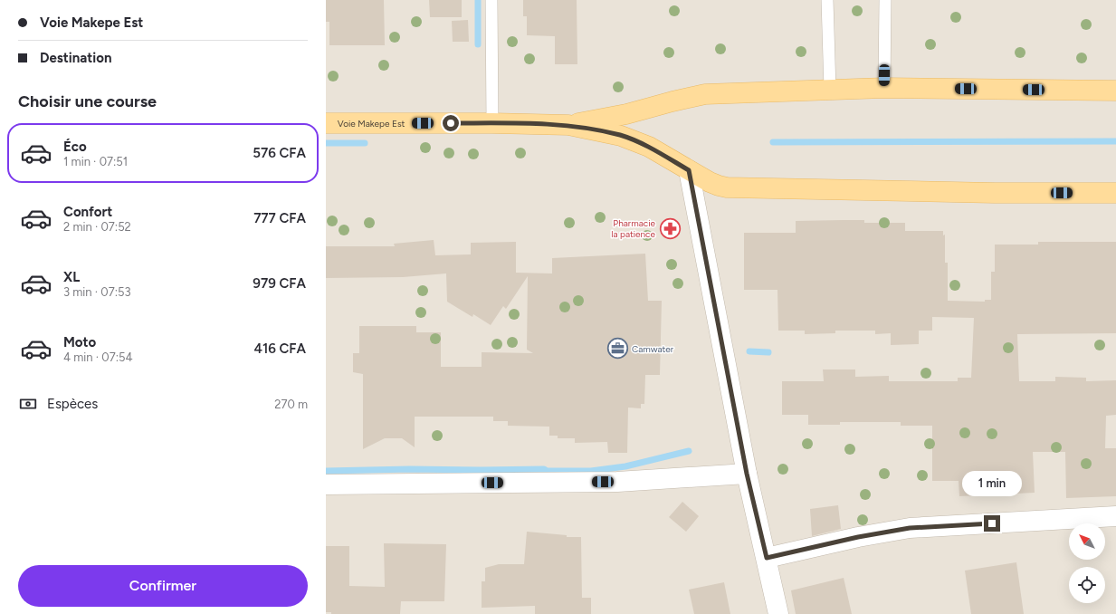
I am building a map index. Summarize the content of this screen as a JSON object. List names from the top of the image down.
{
  "streets": {
    "main road": ["Voie Makepe Est"]
  },
  "places": {
    "pharmacy": ["Pharmacie la patience"],
    "office": ["Camwater"]
  },
  "north": "top left",
  "page": {
    "banner": ["Voie Makepe Est", "Destination"],
    "heading": "Choisir une course",
    "list": [
      {
        "name": "Éco",
        "note": "1 min · 07:51",
        "value": "576 CFA"
      },
      {
        "name": "Confort",
        "note": "2 min · 07:52",
        "value": "777 CFA"
      },
      {
        "name": "XL",
        "note": "3 min · 07:53",
        "value": "979 CFA"
      },
      {
        "name": "Moto",
        "note": "4 min · 07:54",
        "value": "416 CFA"
      }
    ],
    "pay": ["Espèces", "270 m"],
    "bubble": "1 min",
    "buttons": "Confirmer"
  }
}
